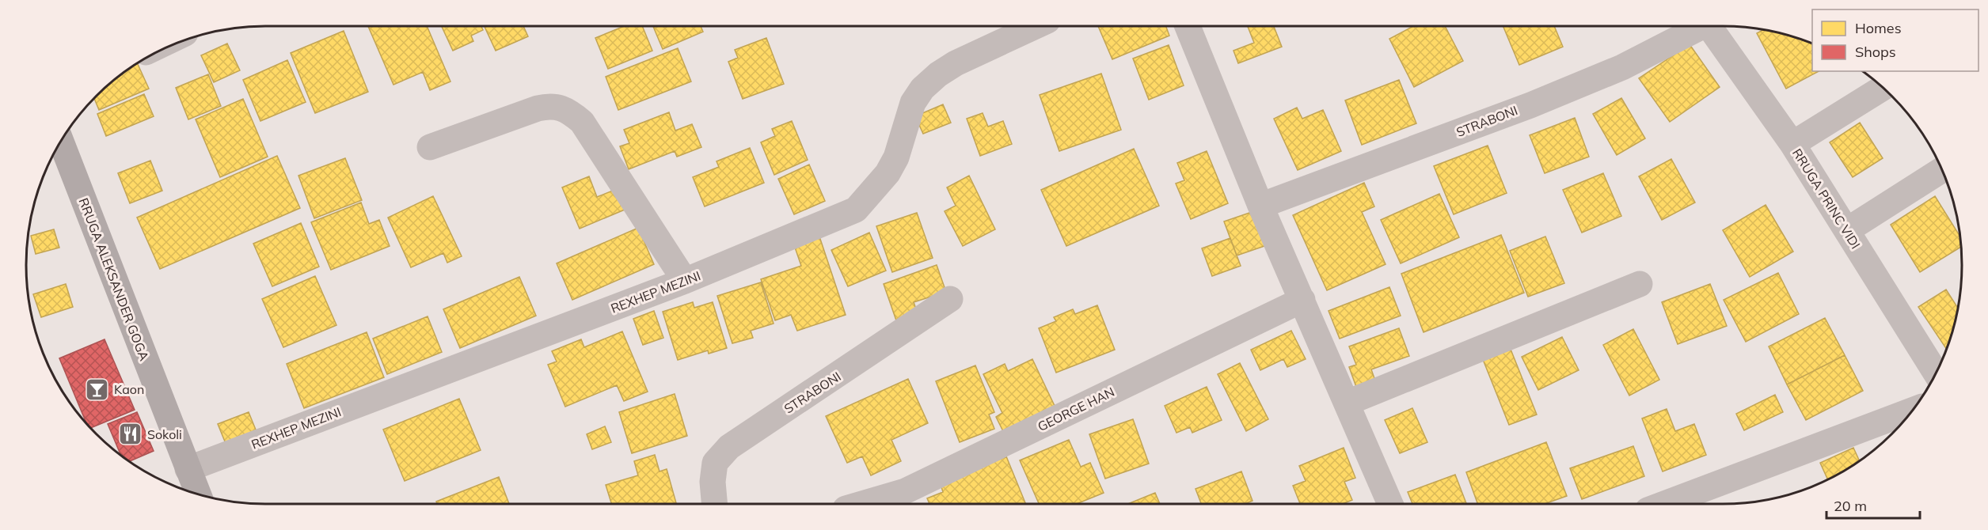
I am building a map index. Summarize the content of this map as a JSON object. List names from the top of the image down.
{
  "streets": {
    "main road": ["RRUGA ALEKSANDER GOGA"],
    "street": [
      "STRABONI",
      "RRUGA PRINC VIDI",
      "REXHEP MEZINI",
      "GEORGE HAN"
    ]
  },
  "crossings": [
    ["RRUGA ALEKSANDER GOGA", "REXHEP MEZINI"]
  ],
  "places": {
    "bar": ["Kaon"],
    "restaurant": ["Sokoli"]
  },
  "legend": ["Homes", "Shops"],
  "scale_bar": "20 m"
}
